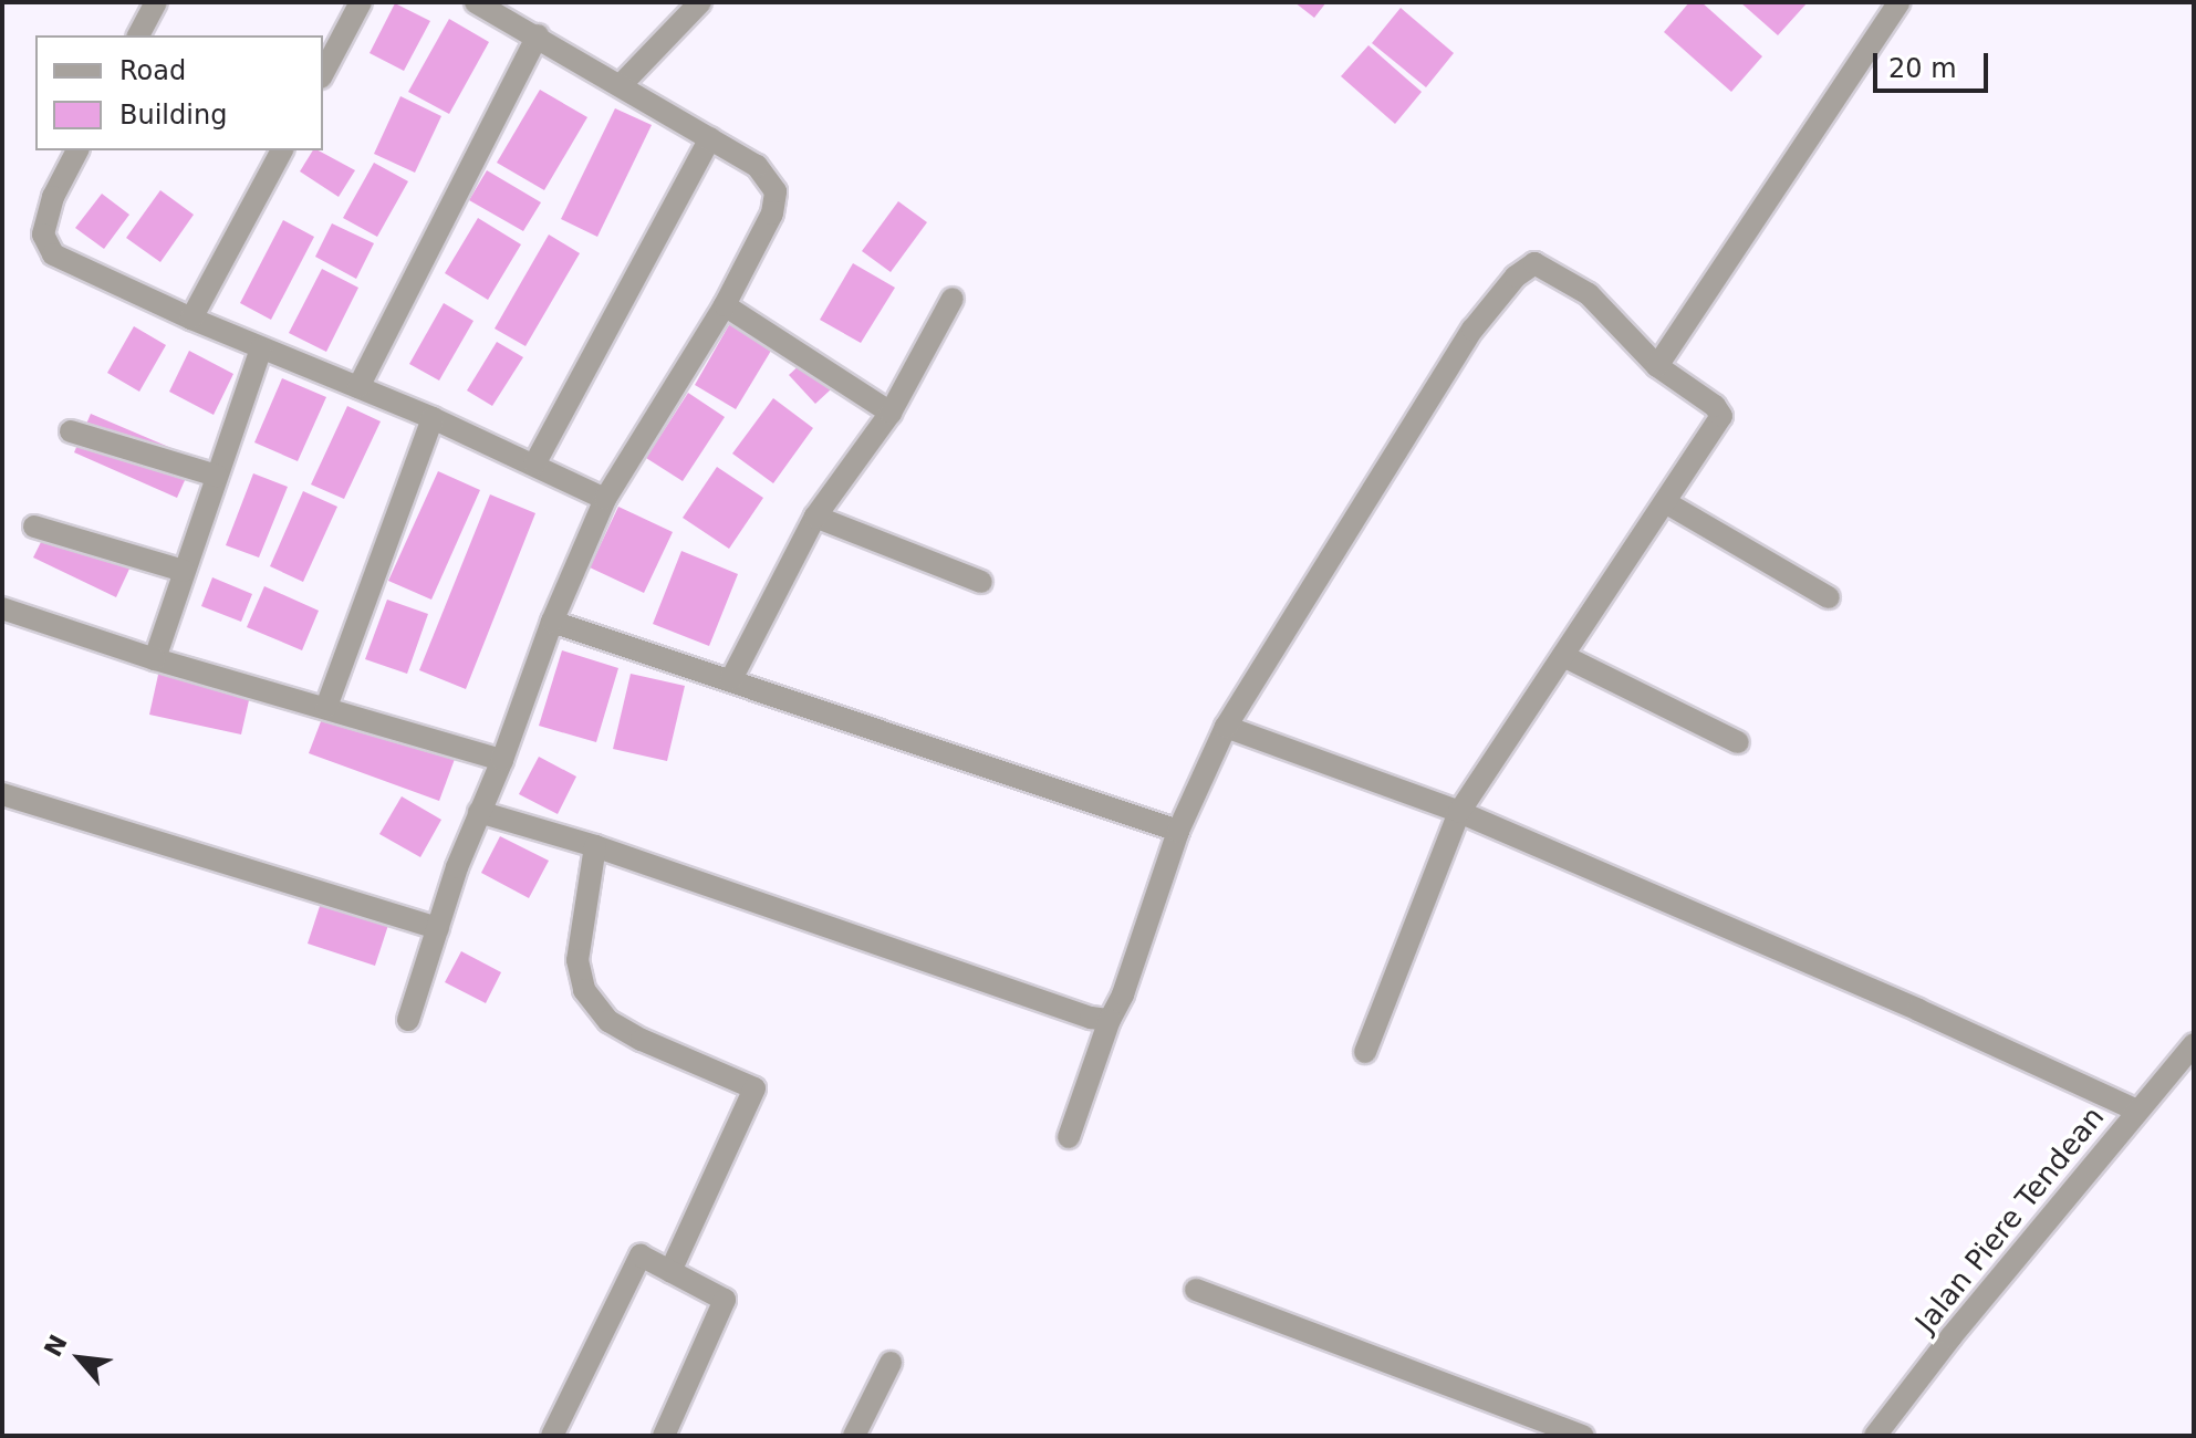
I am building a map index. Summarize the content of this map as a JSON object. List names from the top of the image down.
{
  "streets": {
    "street": ["Jalan Piere Tendean"]
  },
  "legend": ["Road", "Building"],
  "scale_bar": "20 m",
  "north": "top left"
}
